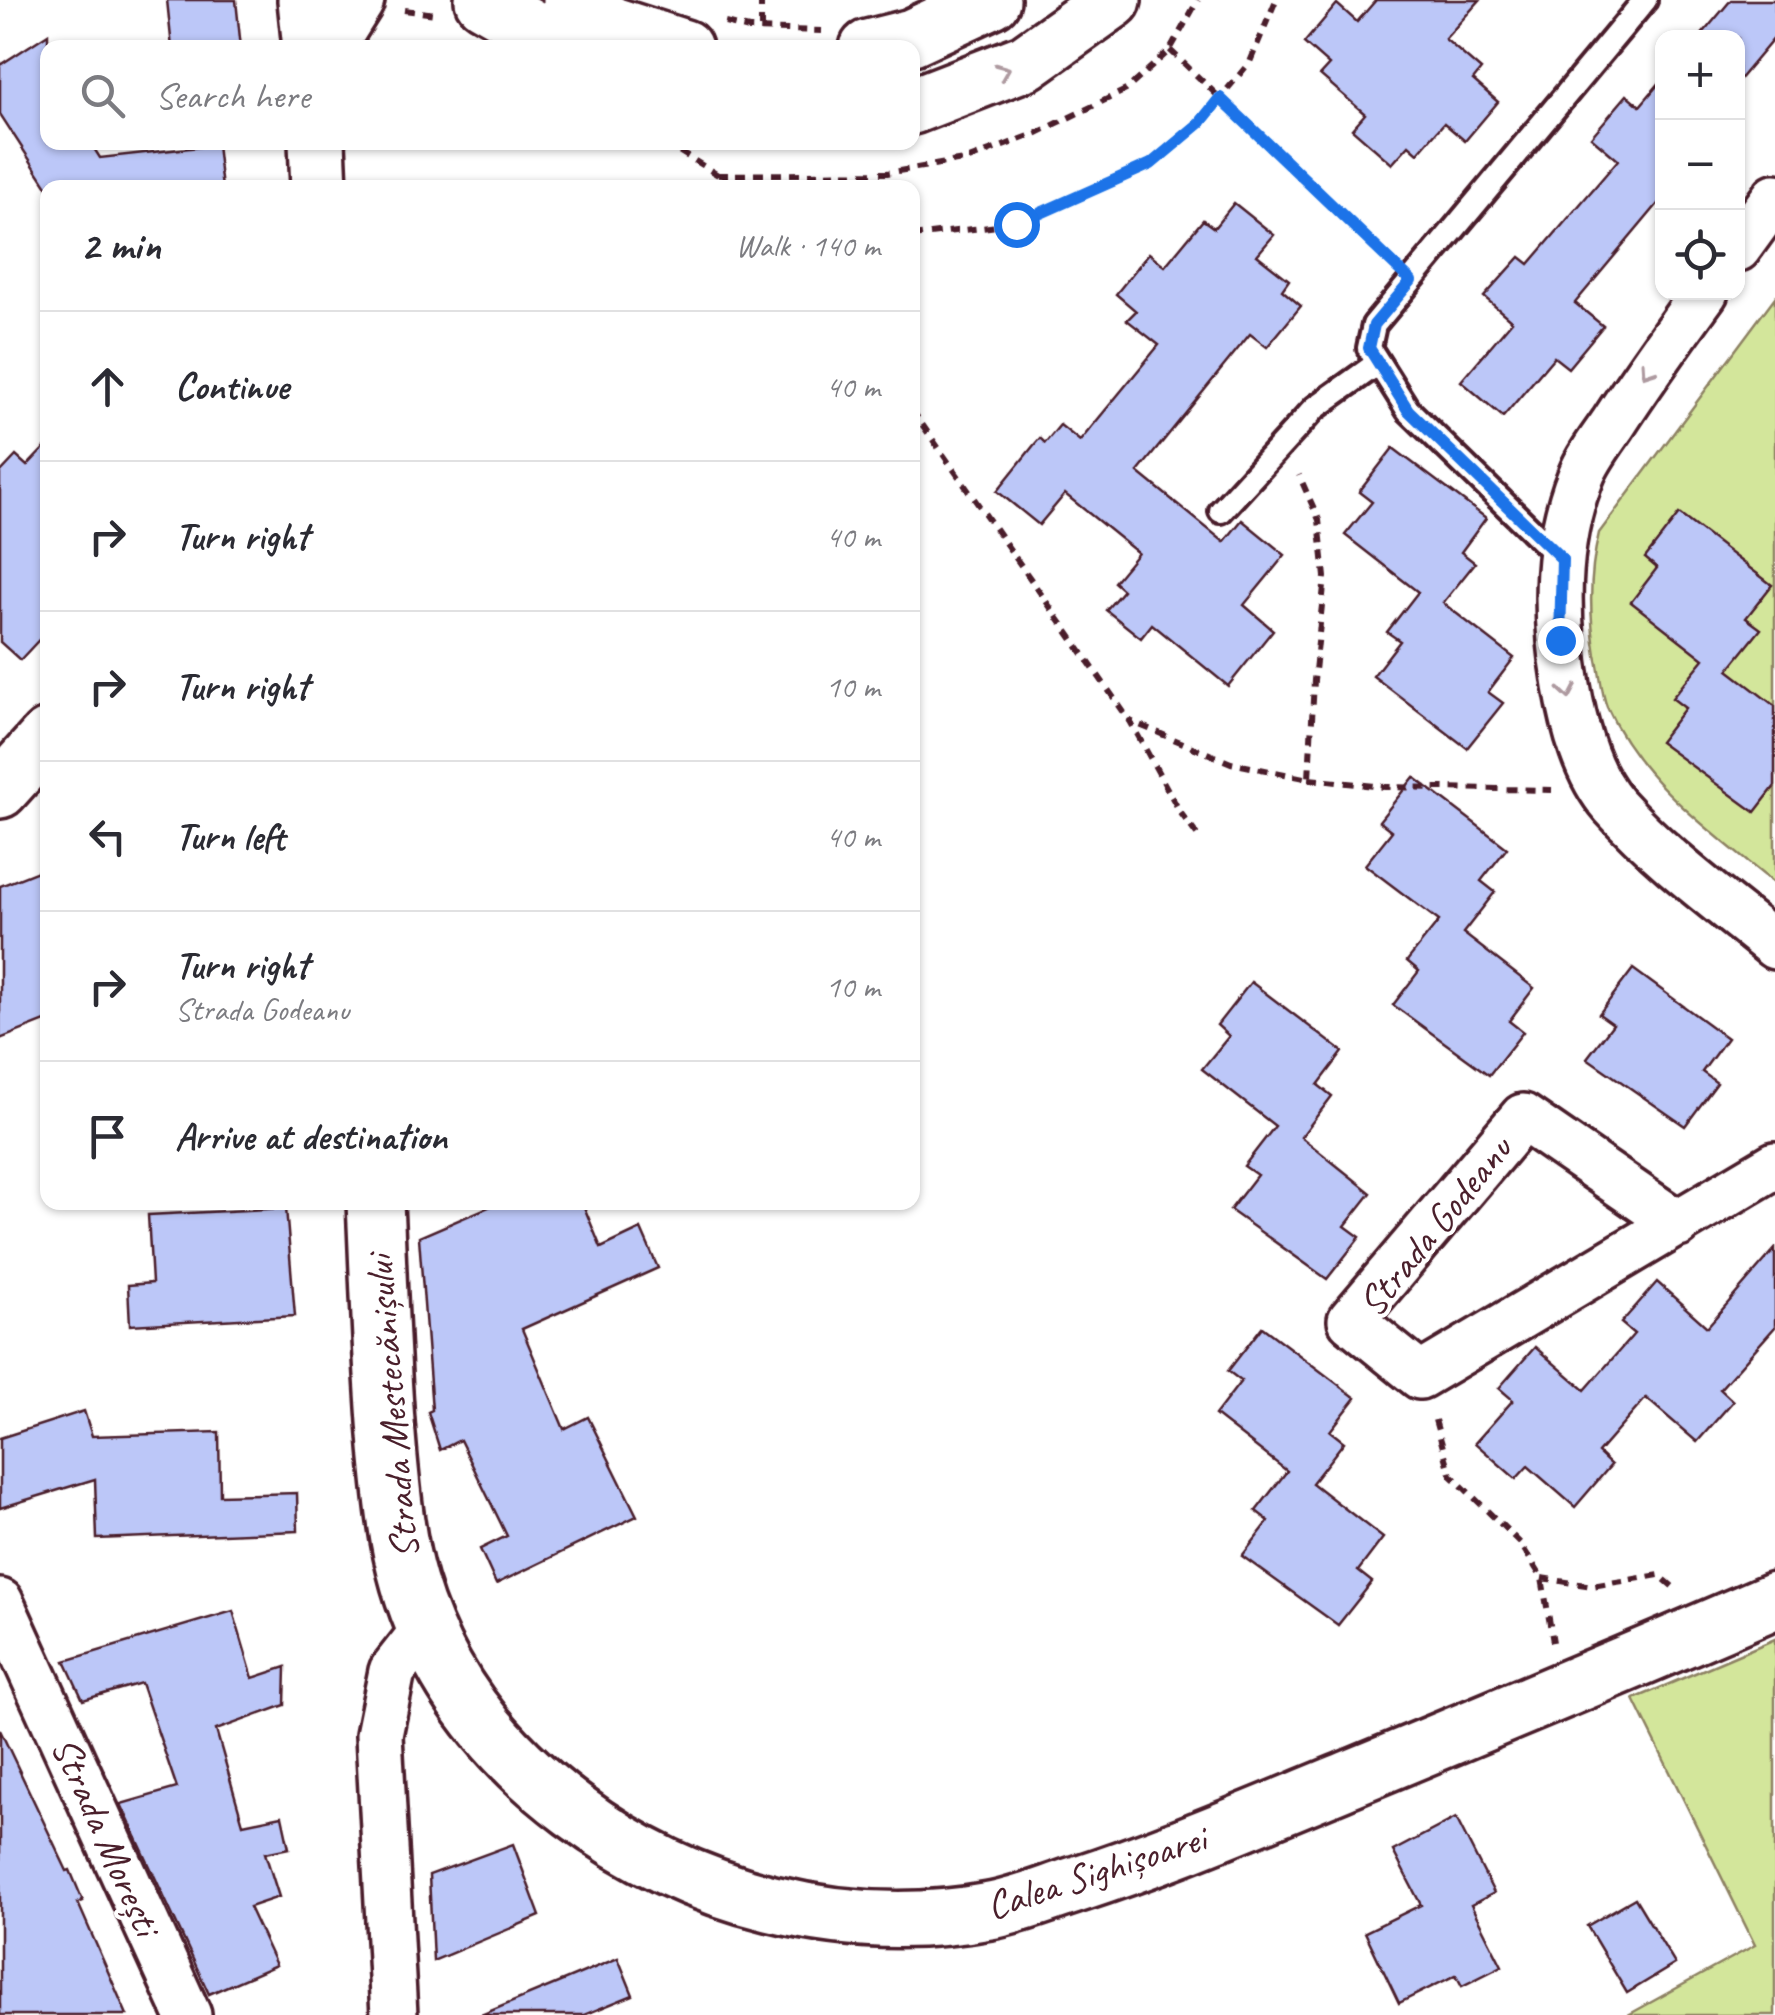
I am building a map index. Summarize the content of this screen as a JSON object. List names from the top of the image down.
{
  "streets": {
    "main road": ["Strada Mestecănișului", "Calea Sighișoarei"],
    "street": ["Strada Godeanu", "Strada Morești"]
  },
  "crossings": [
    ["Strada Mestecănișului", "Calea Sighișoarei"]
  ],
  "page": {
    "map_buttons": ["+", "−"],
    "search": "Search here",
    "heading": ["2 min", "Walk · 140 m"],
    "list": [
      ["Continue", "40 m"],
      ["Turn right", "40 m"],
      ["Turn right", "10 m"],
      ["Turn left", "40 m"],
      ["Turn right", "Strada Godeanu", "10 m"],
      "Arrive at destination"
    ]
  }
}
